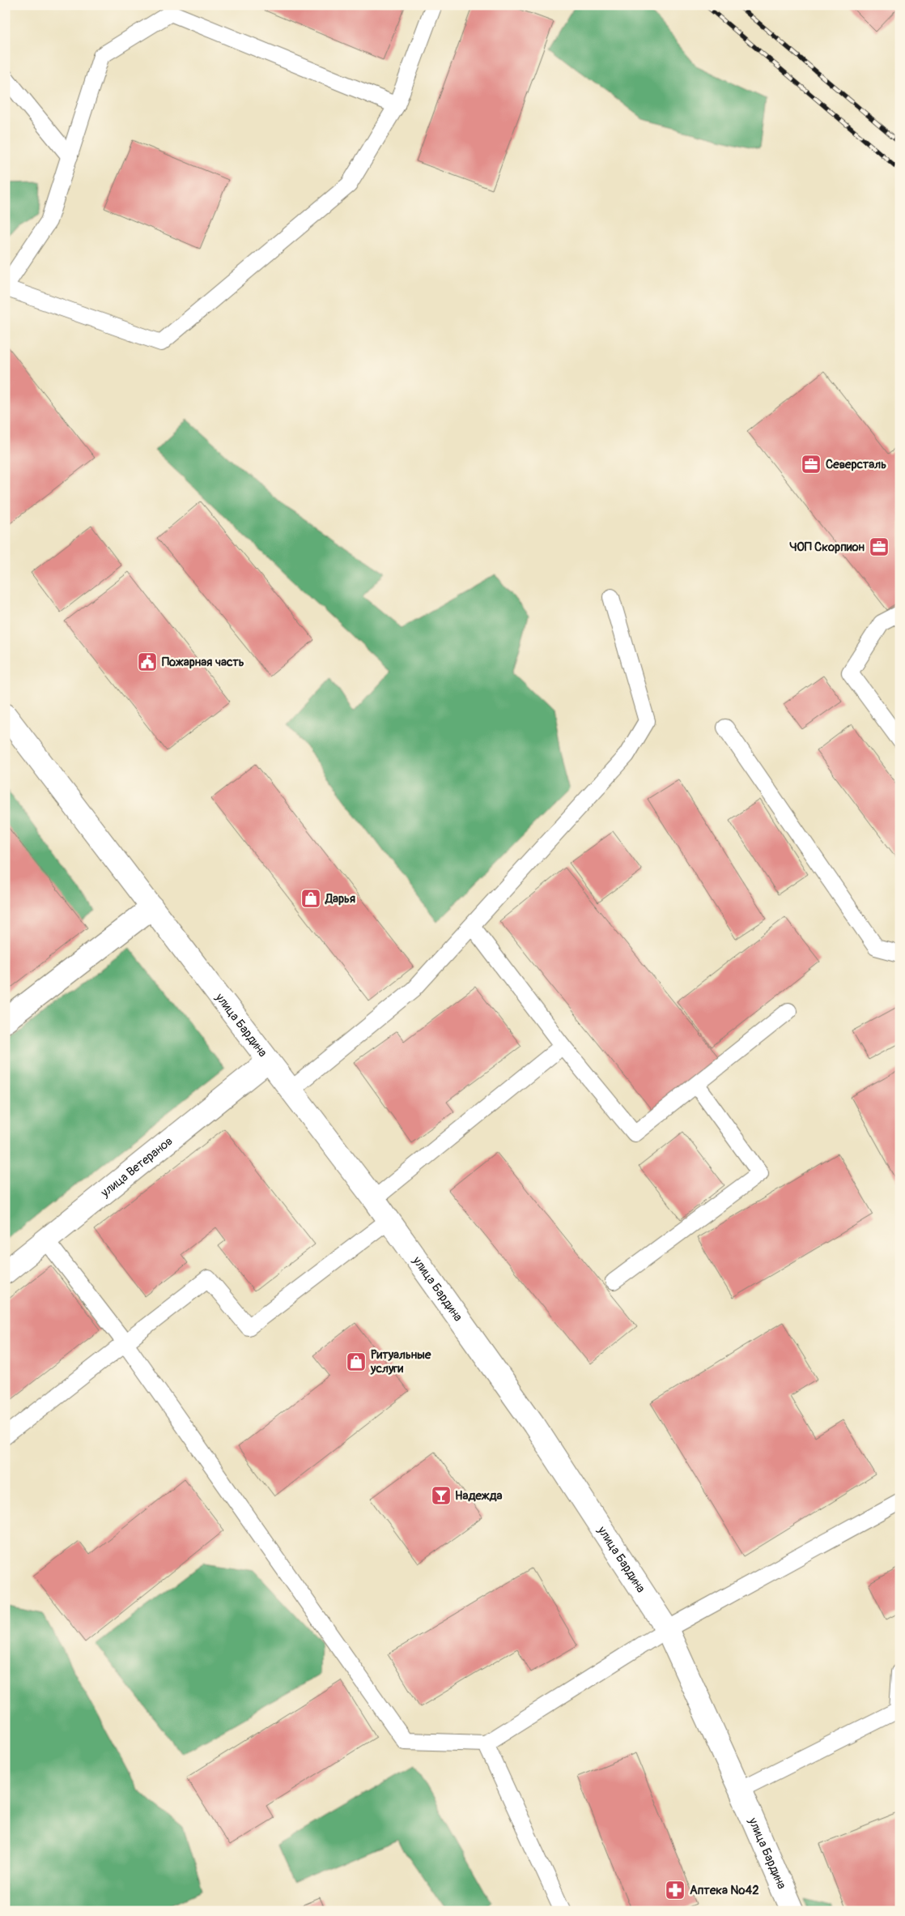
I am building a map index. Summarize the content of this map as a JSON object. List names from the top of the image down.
{
  "streets": {
    "street": ["улица Бардина", "улица Ветеранов"]
  },
  "crossings": [
    ["улица Бардина", "улица Ветеранов"]
  ],
  "places": {
    "office": ["Северсталь", "ЧОП Скорпион"],
    "public building": ["Пожарная часть"],
    "shop": ["Дарья", "Ритуальные услуги"],
    "bar": ["Надежда"],
    "pharmacy": ["Аптека №42"]
  }
}
